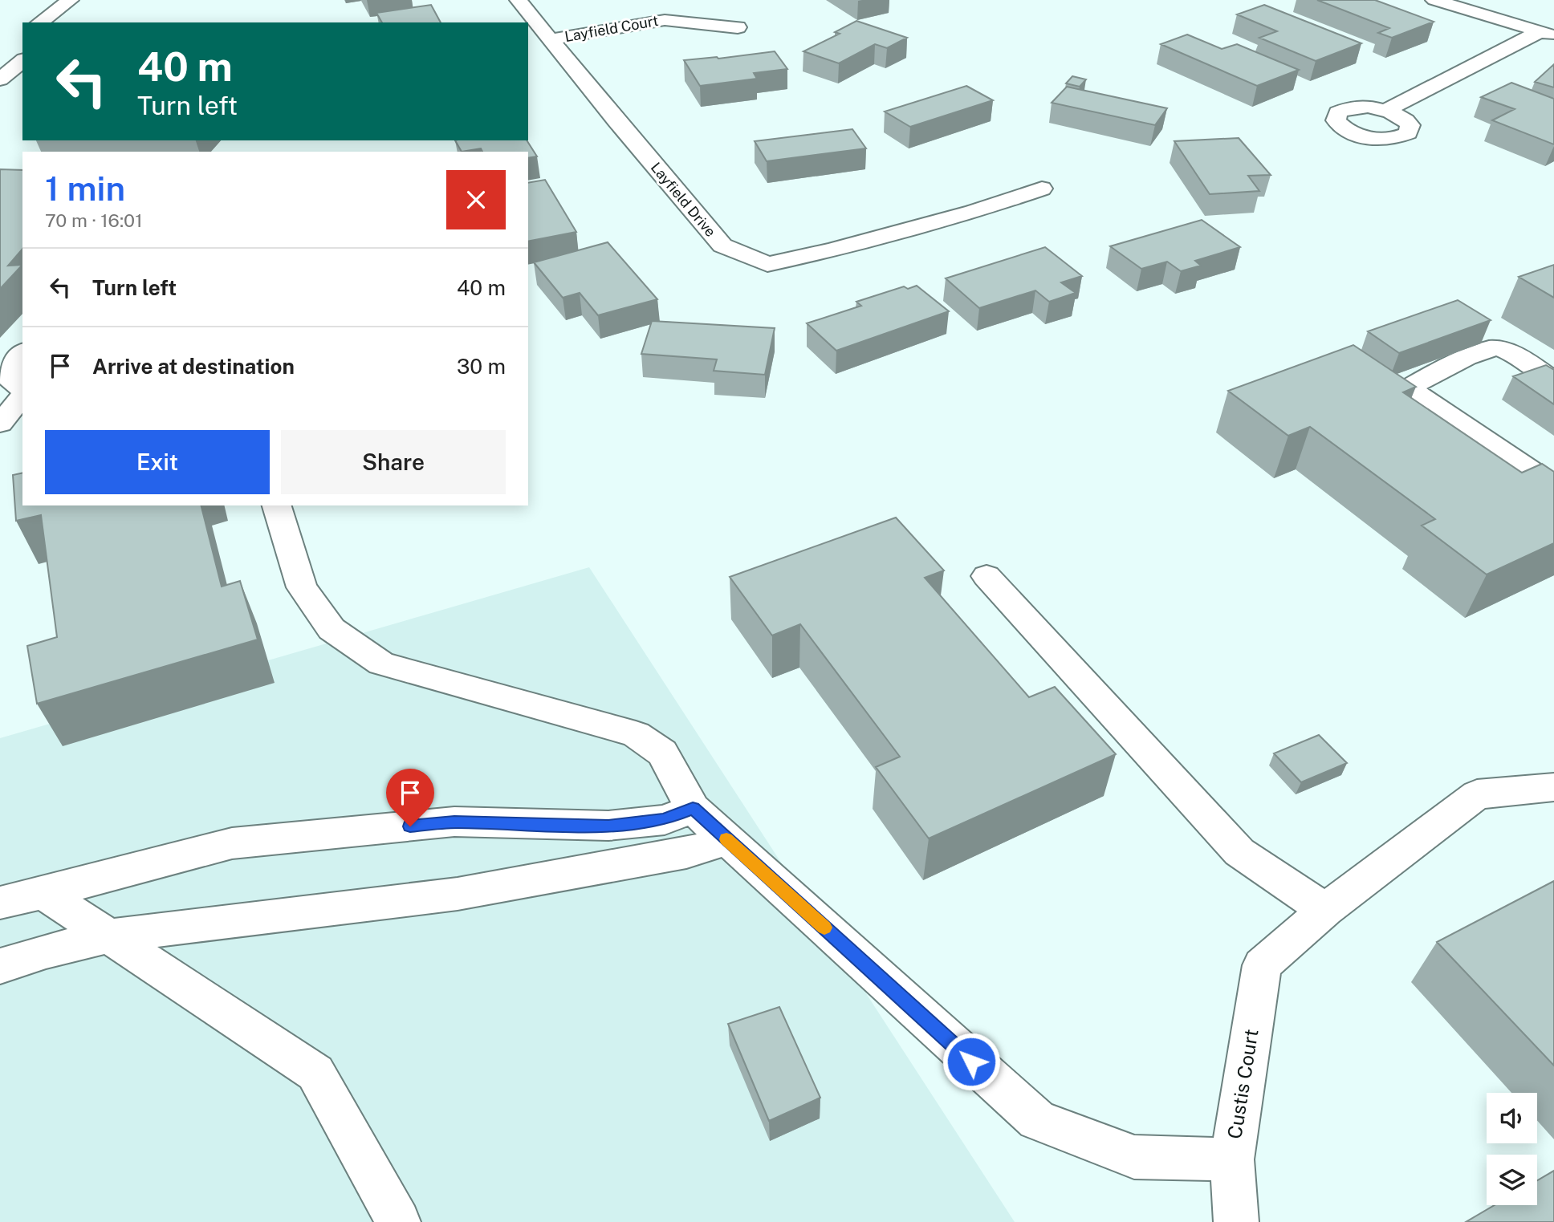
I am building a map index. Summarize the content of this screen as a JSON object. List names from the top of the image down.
{
  "streets": {
    "street": ["Layfield Court", "Layfield Drive", "Custis Court"]
  },
  "crossings": [
    ["Layfield Court", "Layfield Drive"]
  ],
  "page": {
    "turn": ["40 m", "Turn left"],
    "heading": ["1 min", "70 m · 16:01"],
    "list": [
      {
        "name": "Turn left",
        "value": "40 m"
      },
      {
        "name": "Arrive at destination",
        "value": "30 m"
      }
    ],
    "buttons": ["Exit", "Share"]
  }
}
